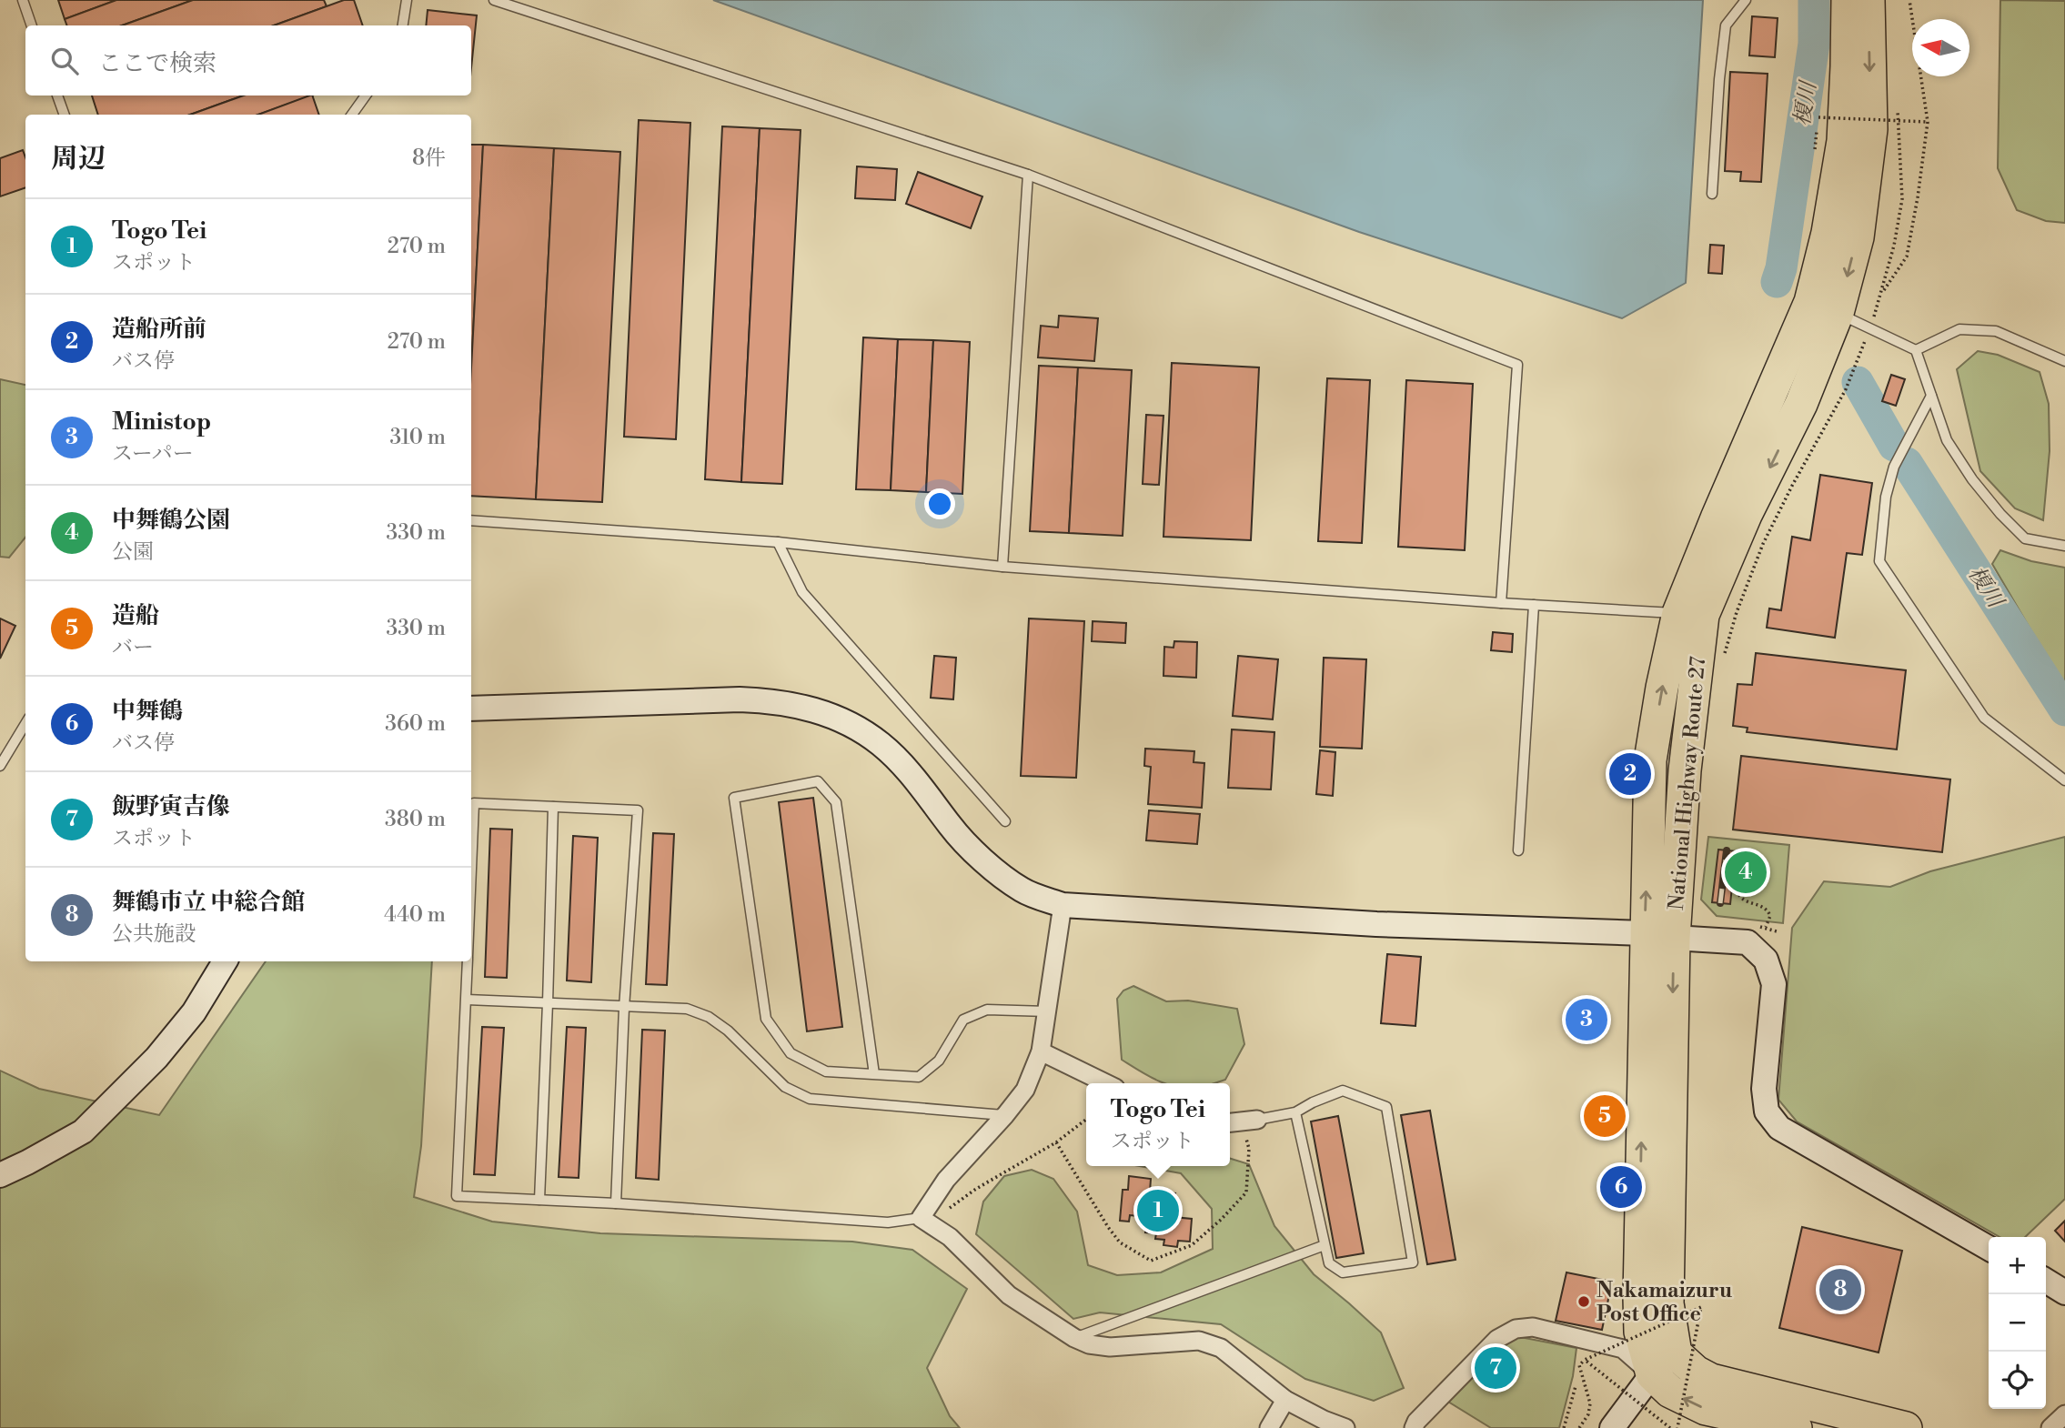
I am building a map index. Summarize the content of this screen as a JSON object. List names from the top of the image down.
{
  "streets": {
    "highway": ["National Highway Route 27"]
  },
  "water": ["榎川"],
  "places": ["Nakamaizuru Post Office"],
  "north": "left",
  "page": {
    "search": "ここで検索",
    "heading": ["周辺", "8件"],
    "list": [
      {
        "mark": "1",
        "name": "Togo Tei",
        "note": "スポット",
        "value": "270 m"
      },
      {
        "mark": "2",
        "name": "造船所前",
        "note": "バス停",
        "value": "270 m"
      },
      {
        "mark": "3",
        "name": "Ministop",
        "note": "スーパー",
        "value": "310 m"
      },
      {
        "mark": "4",
        "name": "中舞鶴公園",
        "note": "公園",
        "value": "330 m"
      },
      {
        "mark": "5",
        "name": "造船",
        "note": "バー",
        "value": "330 m"
      },
      {
        "mark": "6",
        "name": "中舞鶴",
        "note": "バス停",
        "value": "360 m"
      },
      {
        "mark": "7",
        "name": "飯野寅吉像",
        "note": "スポット",
        "value": "380 m"
      },
      {
        "mark": "8",
        "name": "舞鶴市立 中総合館",
        "note": "公共施設",
        "value": "440 m"
      }
    ],
    "pins": [
      "2",
      "4",
      "3",
      "5",
      "6",
      "1",
      "8",
      "7"
    ],
    "popup": ["Togo Tei", "スポット"],
    "map_buttons": ["+", "−"]
  }
}
